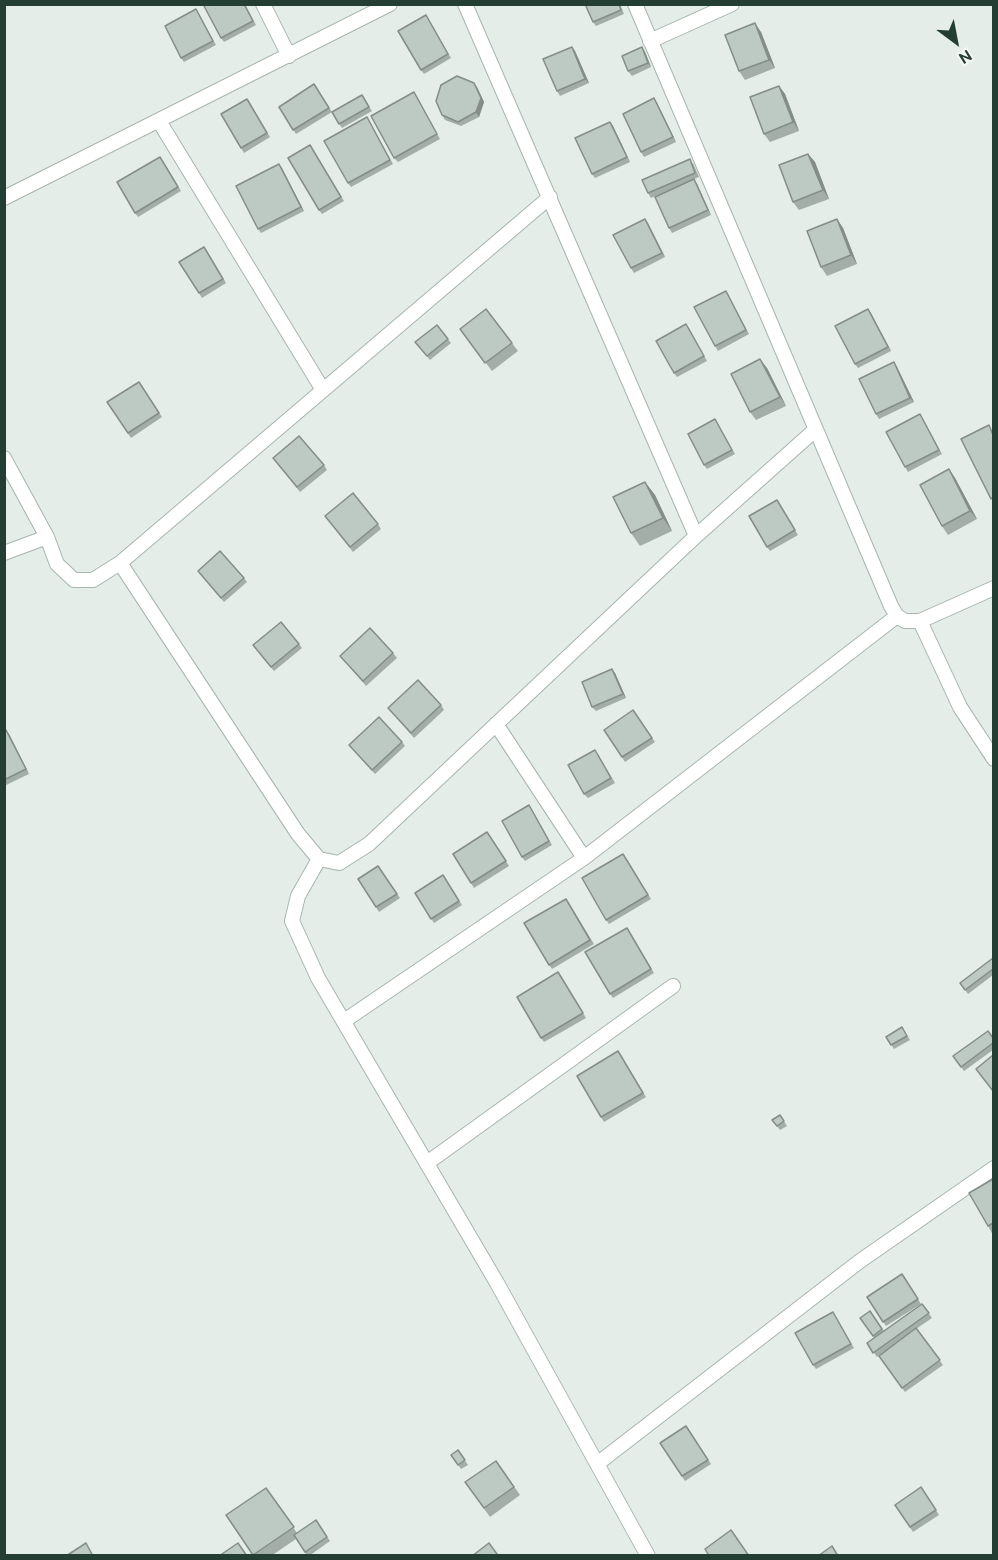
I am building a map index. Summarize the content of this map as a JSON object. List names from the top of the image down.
{
  "north": "bottom right"
}
